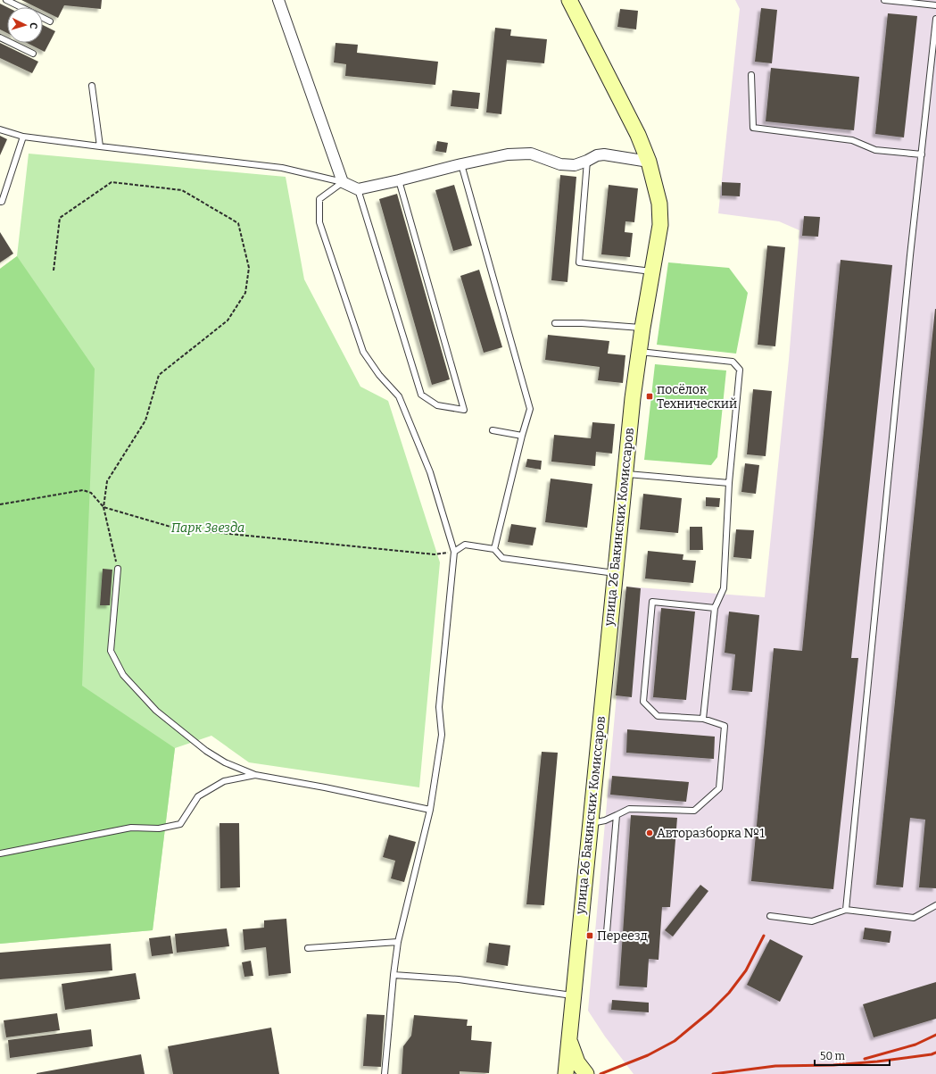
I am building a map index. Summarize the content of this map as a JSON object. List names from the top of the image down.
{
  "streets": {
    "main road": ["улица 26 Бакинских Комиссаров"]
  },
  "parks": ["Парк Звезда"],
  "places": {
    "transit": ["посёлок Технический", "Переезд"],
    "other": ["Авторазборка №1"]
  },
  "scale_bar": "50 m",
  "north": "right"
}
